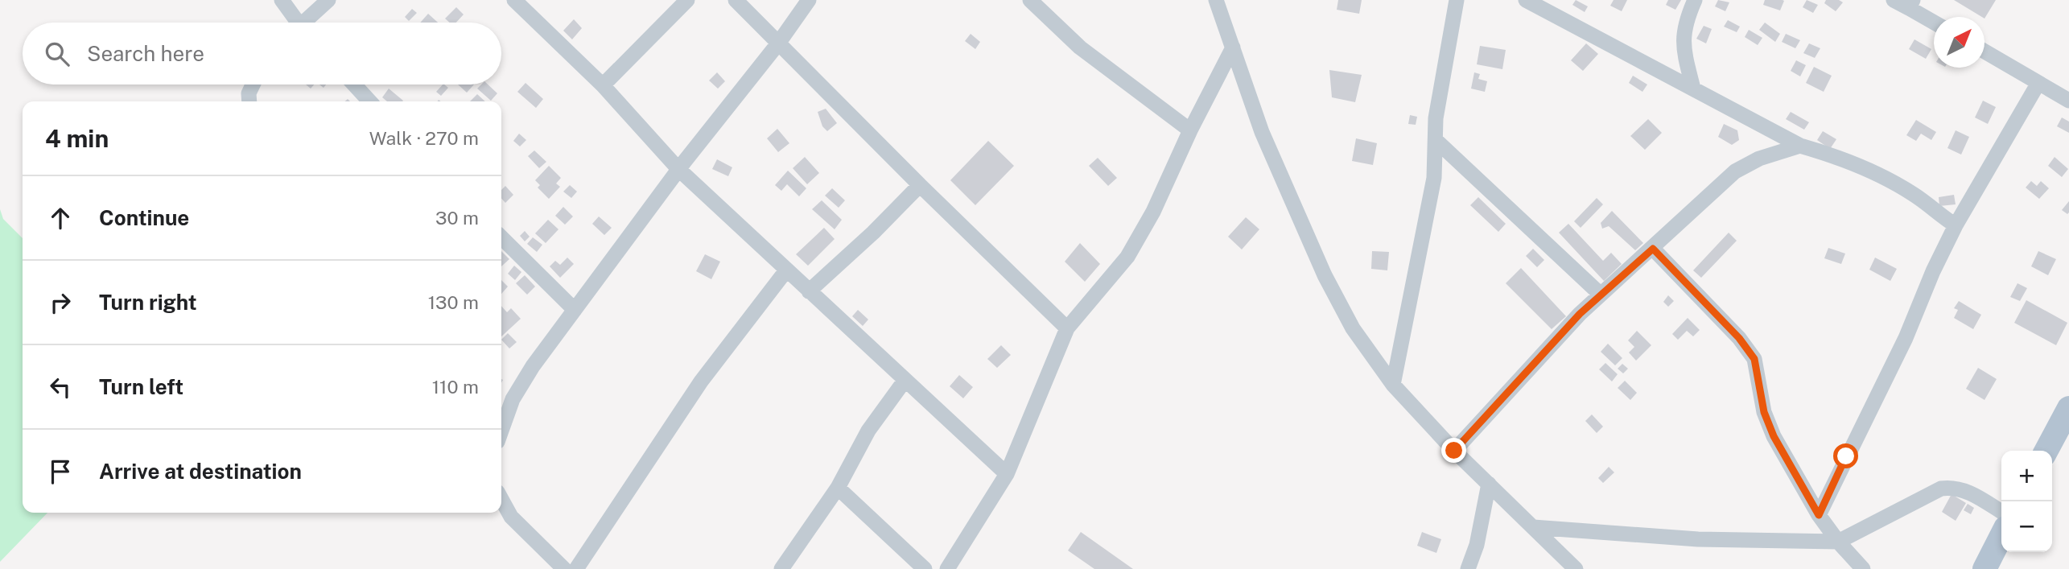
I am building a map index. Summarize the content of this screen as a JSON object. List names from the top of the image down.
{
  "north": "top right",
  "page": {
    "search": "Search here",
    "heading": ["4 min", "Walk · 270 m"],
    "list": [
      ["Continue", "30 m"],
      ["Turn right", "130 m"],
      ["Turn left", "110 m"],
      "Arrive at destination"
    ],
    "map_buttons": ["+", "−"]
  }
}
